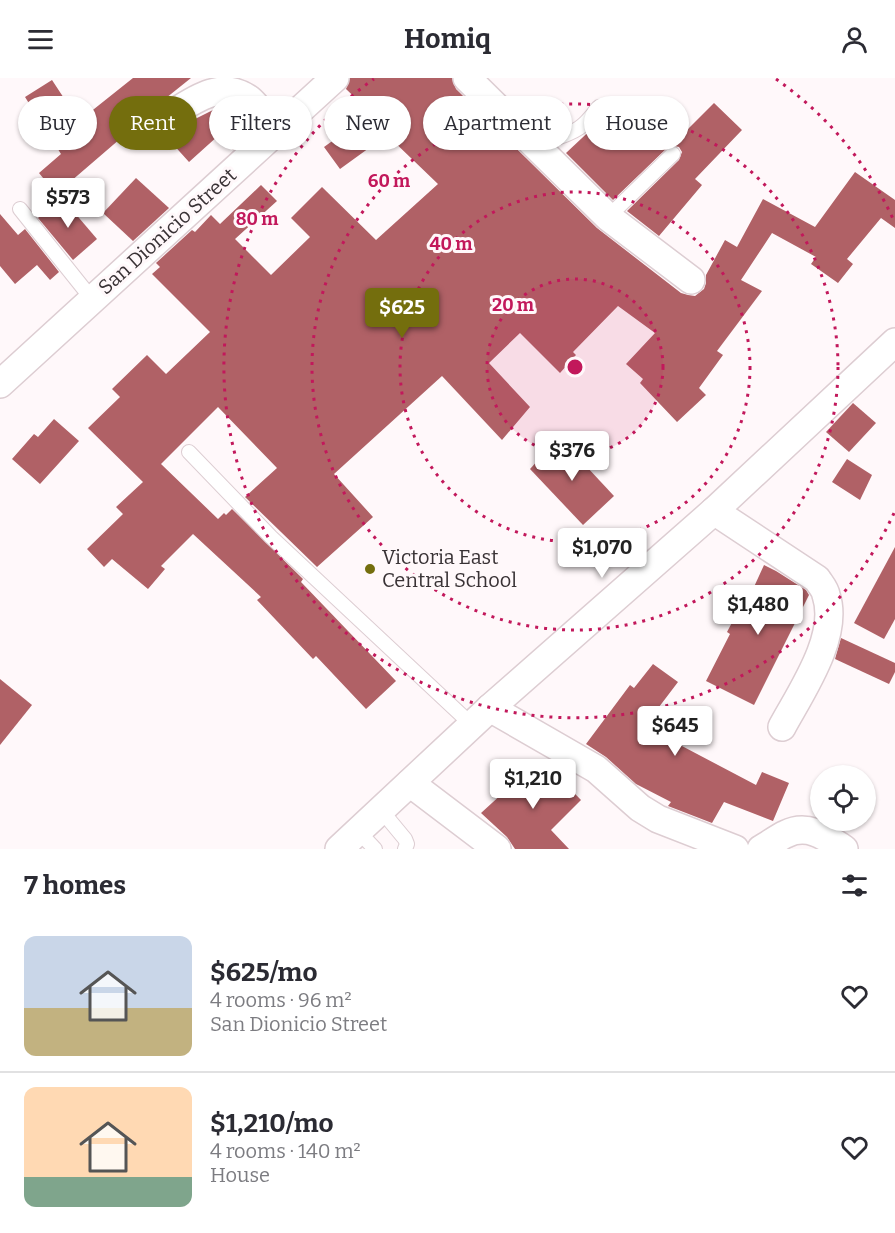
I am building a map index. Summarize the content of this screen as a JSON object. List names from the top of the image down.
{
  "streets": {
    "street": ["San Dionicio Street"]
  },
  "places": ["Victoria East Central School"],
  "page": {
    "header": "Homiq",
    "chip": [
      "Buy",
      "Rent",
      "Filters",
      "New",
      "Apartment",
      "House"
    ],
    "price": [
      "$573",
      "$625",
      "$376",
      "$1,070",
      "$1,480",
      "$645",
      "$1,210"
    ],
    "heading": "7 homes",
    "list": [
      {
        "name": "$625/mo",
        "note": "4 rooms · 96 m² · San Dionicio Street"
      },
      {
        "name": "$1,210/mo",
        "note": "4 rooms · 140 m² · House"
      }
    ]
  },
  "rings": [
    "60 m",
    "80 m",
    "40 m",
    "20 m"
  ]
}
